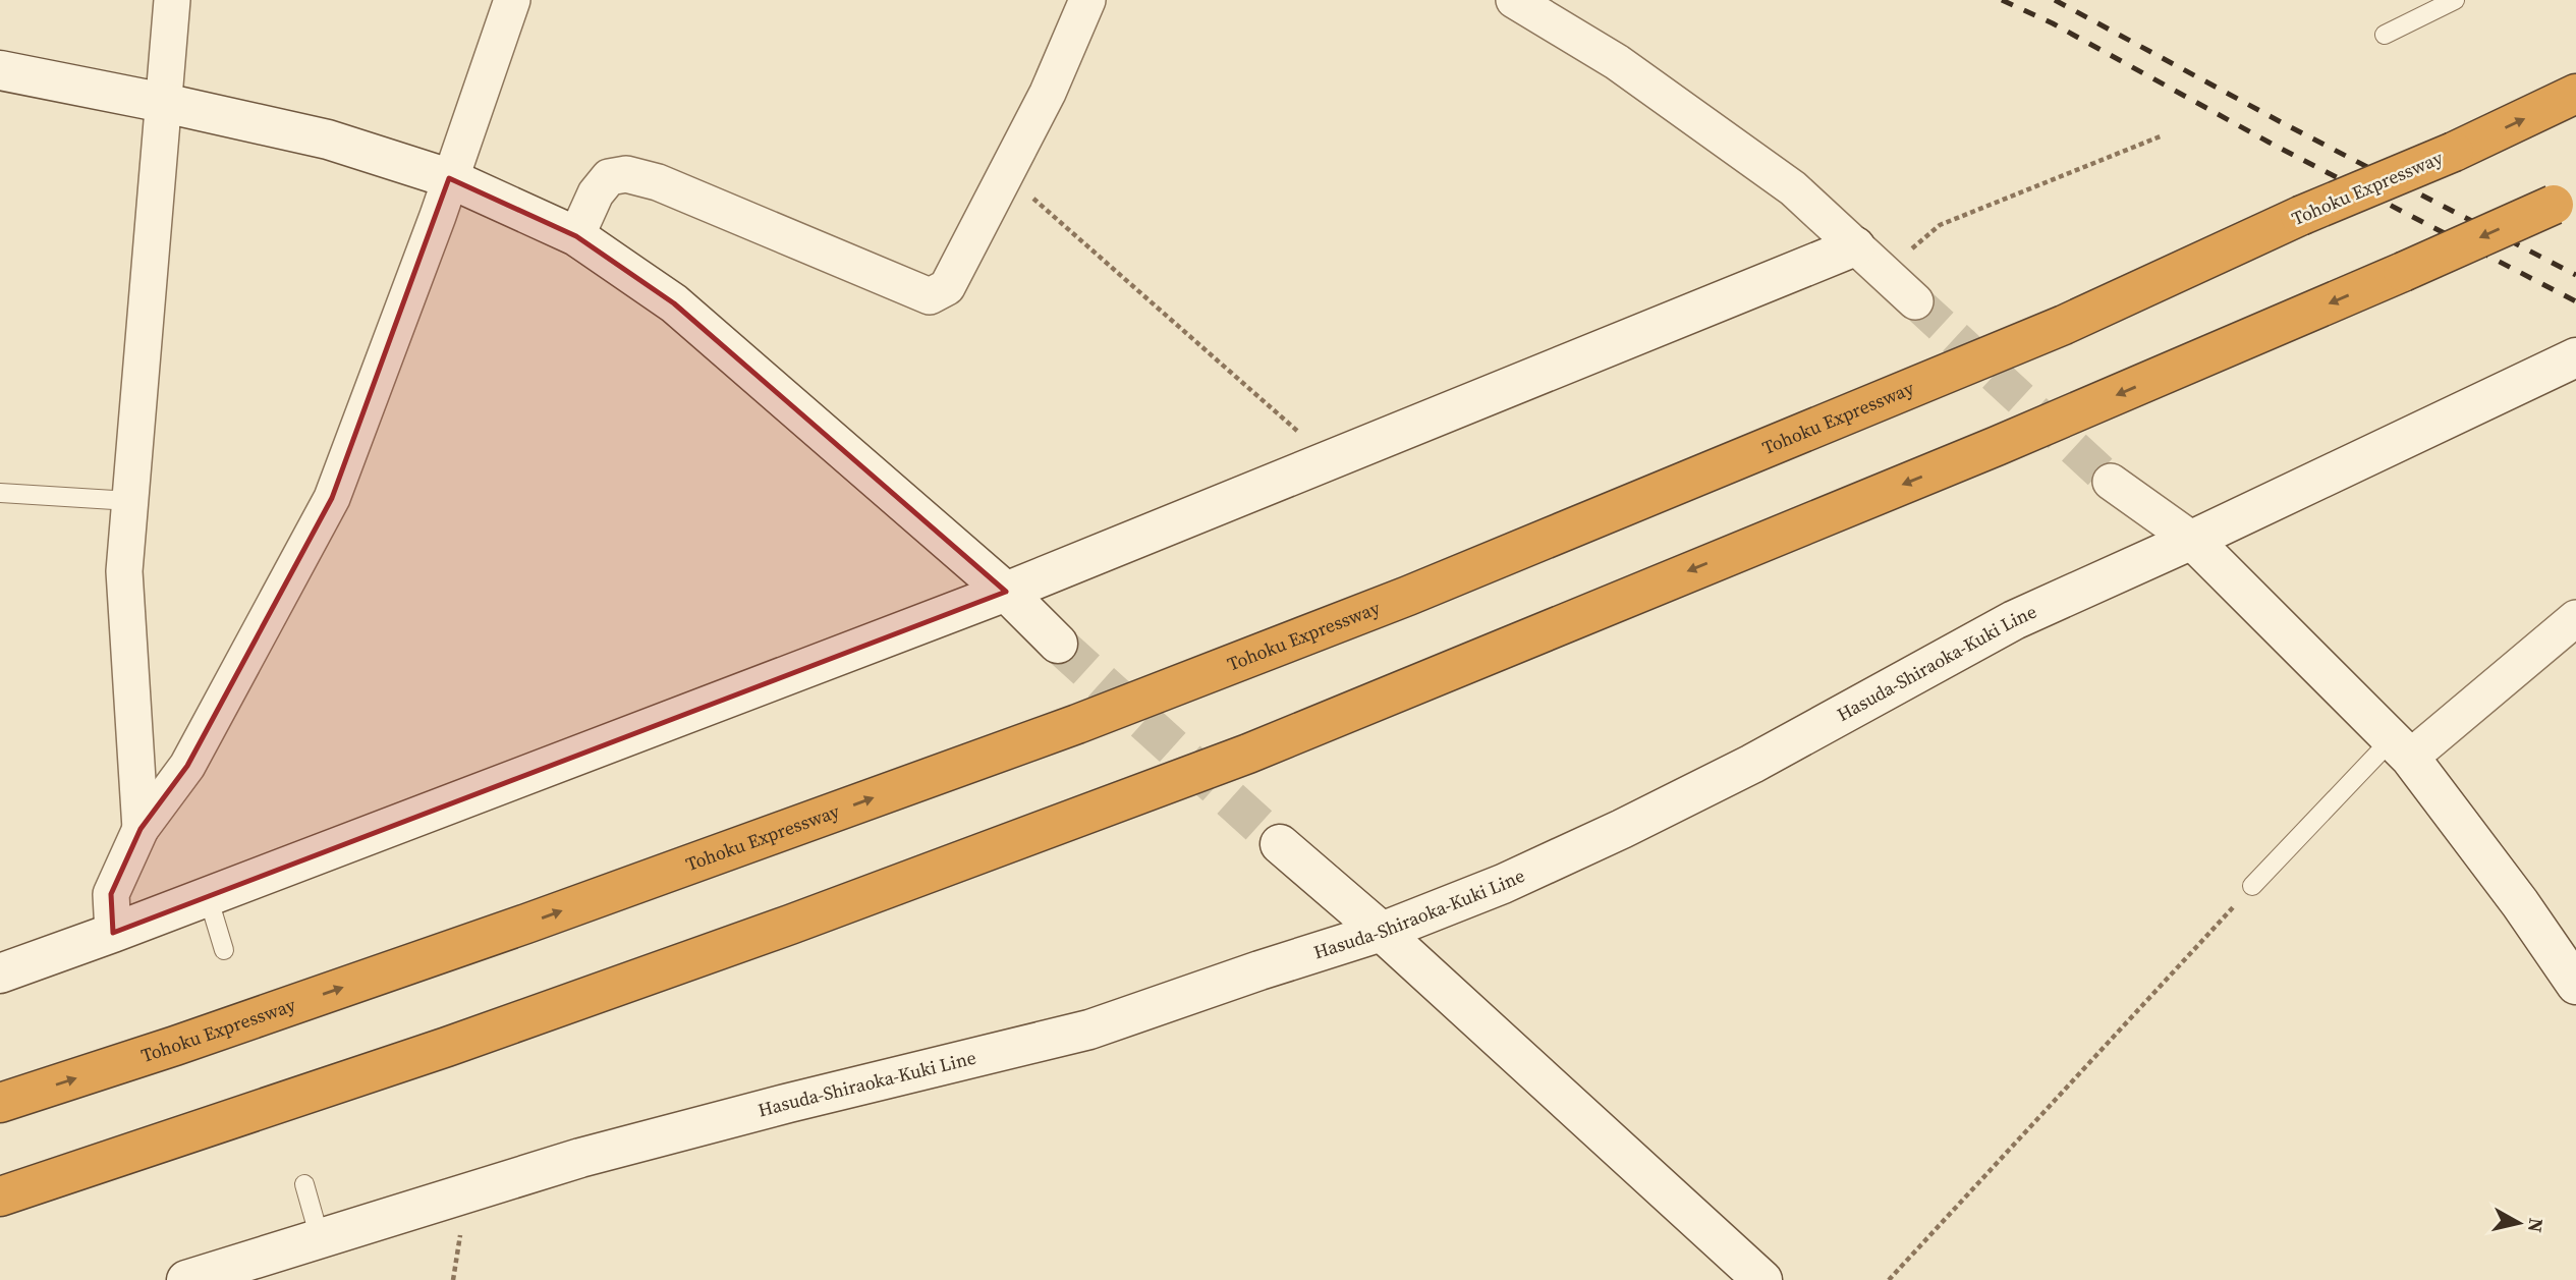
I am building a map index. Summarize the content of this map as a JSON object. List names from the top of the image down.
{
  "streets": {
    "highway": ["Tohoku Expressway"],
    "street": ["Hasuda-Shiraoka-Kuki Line"]
  },
  "north": "right"
}
